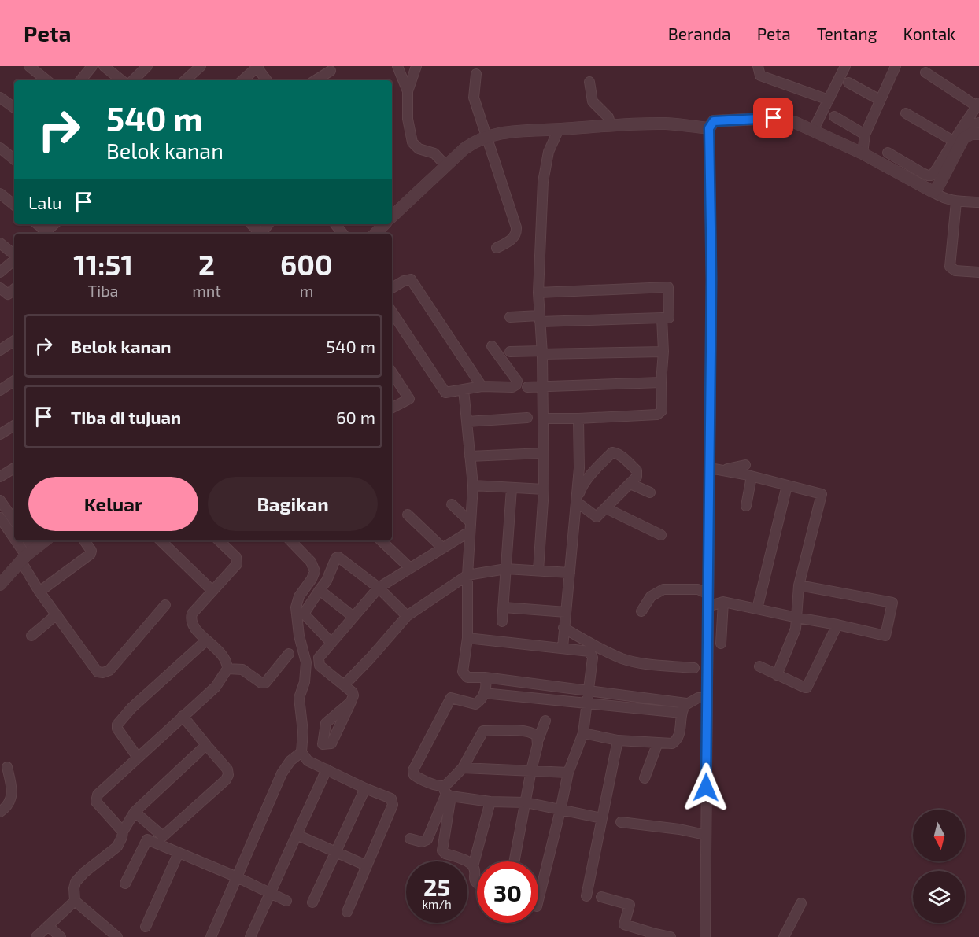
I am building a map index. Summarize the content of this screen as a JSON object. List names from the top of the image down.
{
  "north": "bottom",
  "page": {
    "header": "Peta",
    "nav": [
      "Beranda",
      "Peta",
      "Tentang",
      "Kontak"
    ],
    "turn": ["540 m", "Belok kanan"],
    "then": "Lalu",
    "eta": [
      "11:51",
      "Tiba",
      "2",
      "mnt",
      "600",
      "m"
    ],
    "list": [
      {
        "name": "Belok kanan",
        "value": "540 m"
      },
      {
        "name": "Tiba di tujuan",
        "value": "60 m"
      }
    ],
    "buttons": ["Keluar", "Bagikan"],
    "speed": "25 km/h",
    "limit": "30"
  }
}
